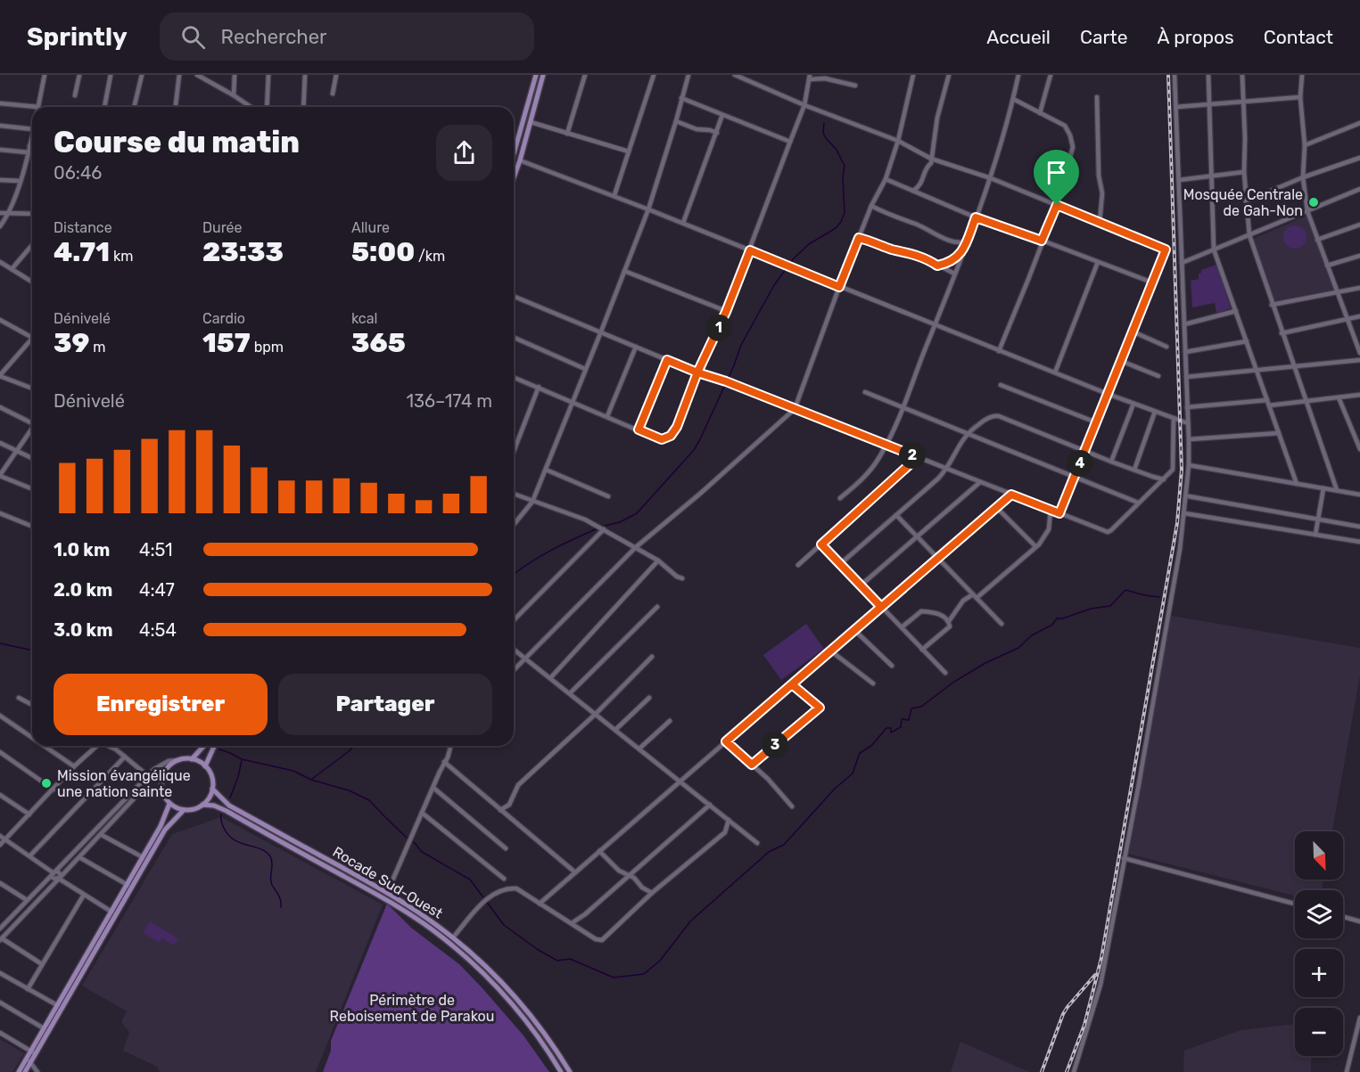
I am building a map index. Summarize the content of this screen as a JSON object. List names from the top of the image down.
{
  "streets": {
    "main road": ["Rocade Sud-Ouest"]
  },
  "parks": ["Périmètre de Reboisement de Parakou"],
  "places": ["Mosquée Centrale de Gah-Non", "Mission évangélique une nation sainte"],
  "north": "bottom right",
  "page": {
    "header": "Sprintly",
    "search": "Rechercher",
    "nav": [
      "Accueil",
      "Carte",
      "À propos",
      "Contact"
    ],
    "heading": ["Course du matin", "06:46"],
    "stats": [
      ["Distance", "4.71 km"],
      ["Durée", "23:33"],
      ["Allure", "5:00 /km"],
      ["Dénivelé", "39 m"],
      ["Cardio", "157 bpm"],
      ["kcal", "365"]
    ],
    "pins": [
      "1",
      "2",
      "4",
      "3"
    ],
    "chart": ["Dénivelé", "136–174 m"],
    "list": [
      {
        "name": "1.0 km",
        "note": "4:51"
      },
      {
        "name": "2.0 km",
        "note": "4:47"
      },
      {
        "name": "3.0 km",
        "note": "4:54"
      }
    ],
    "buttons": ["Enregistrer", "Partager"],
    "map_buttons": ["+", "−"]
  }
}
